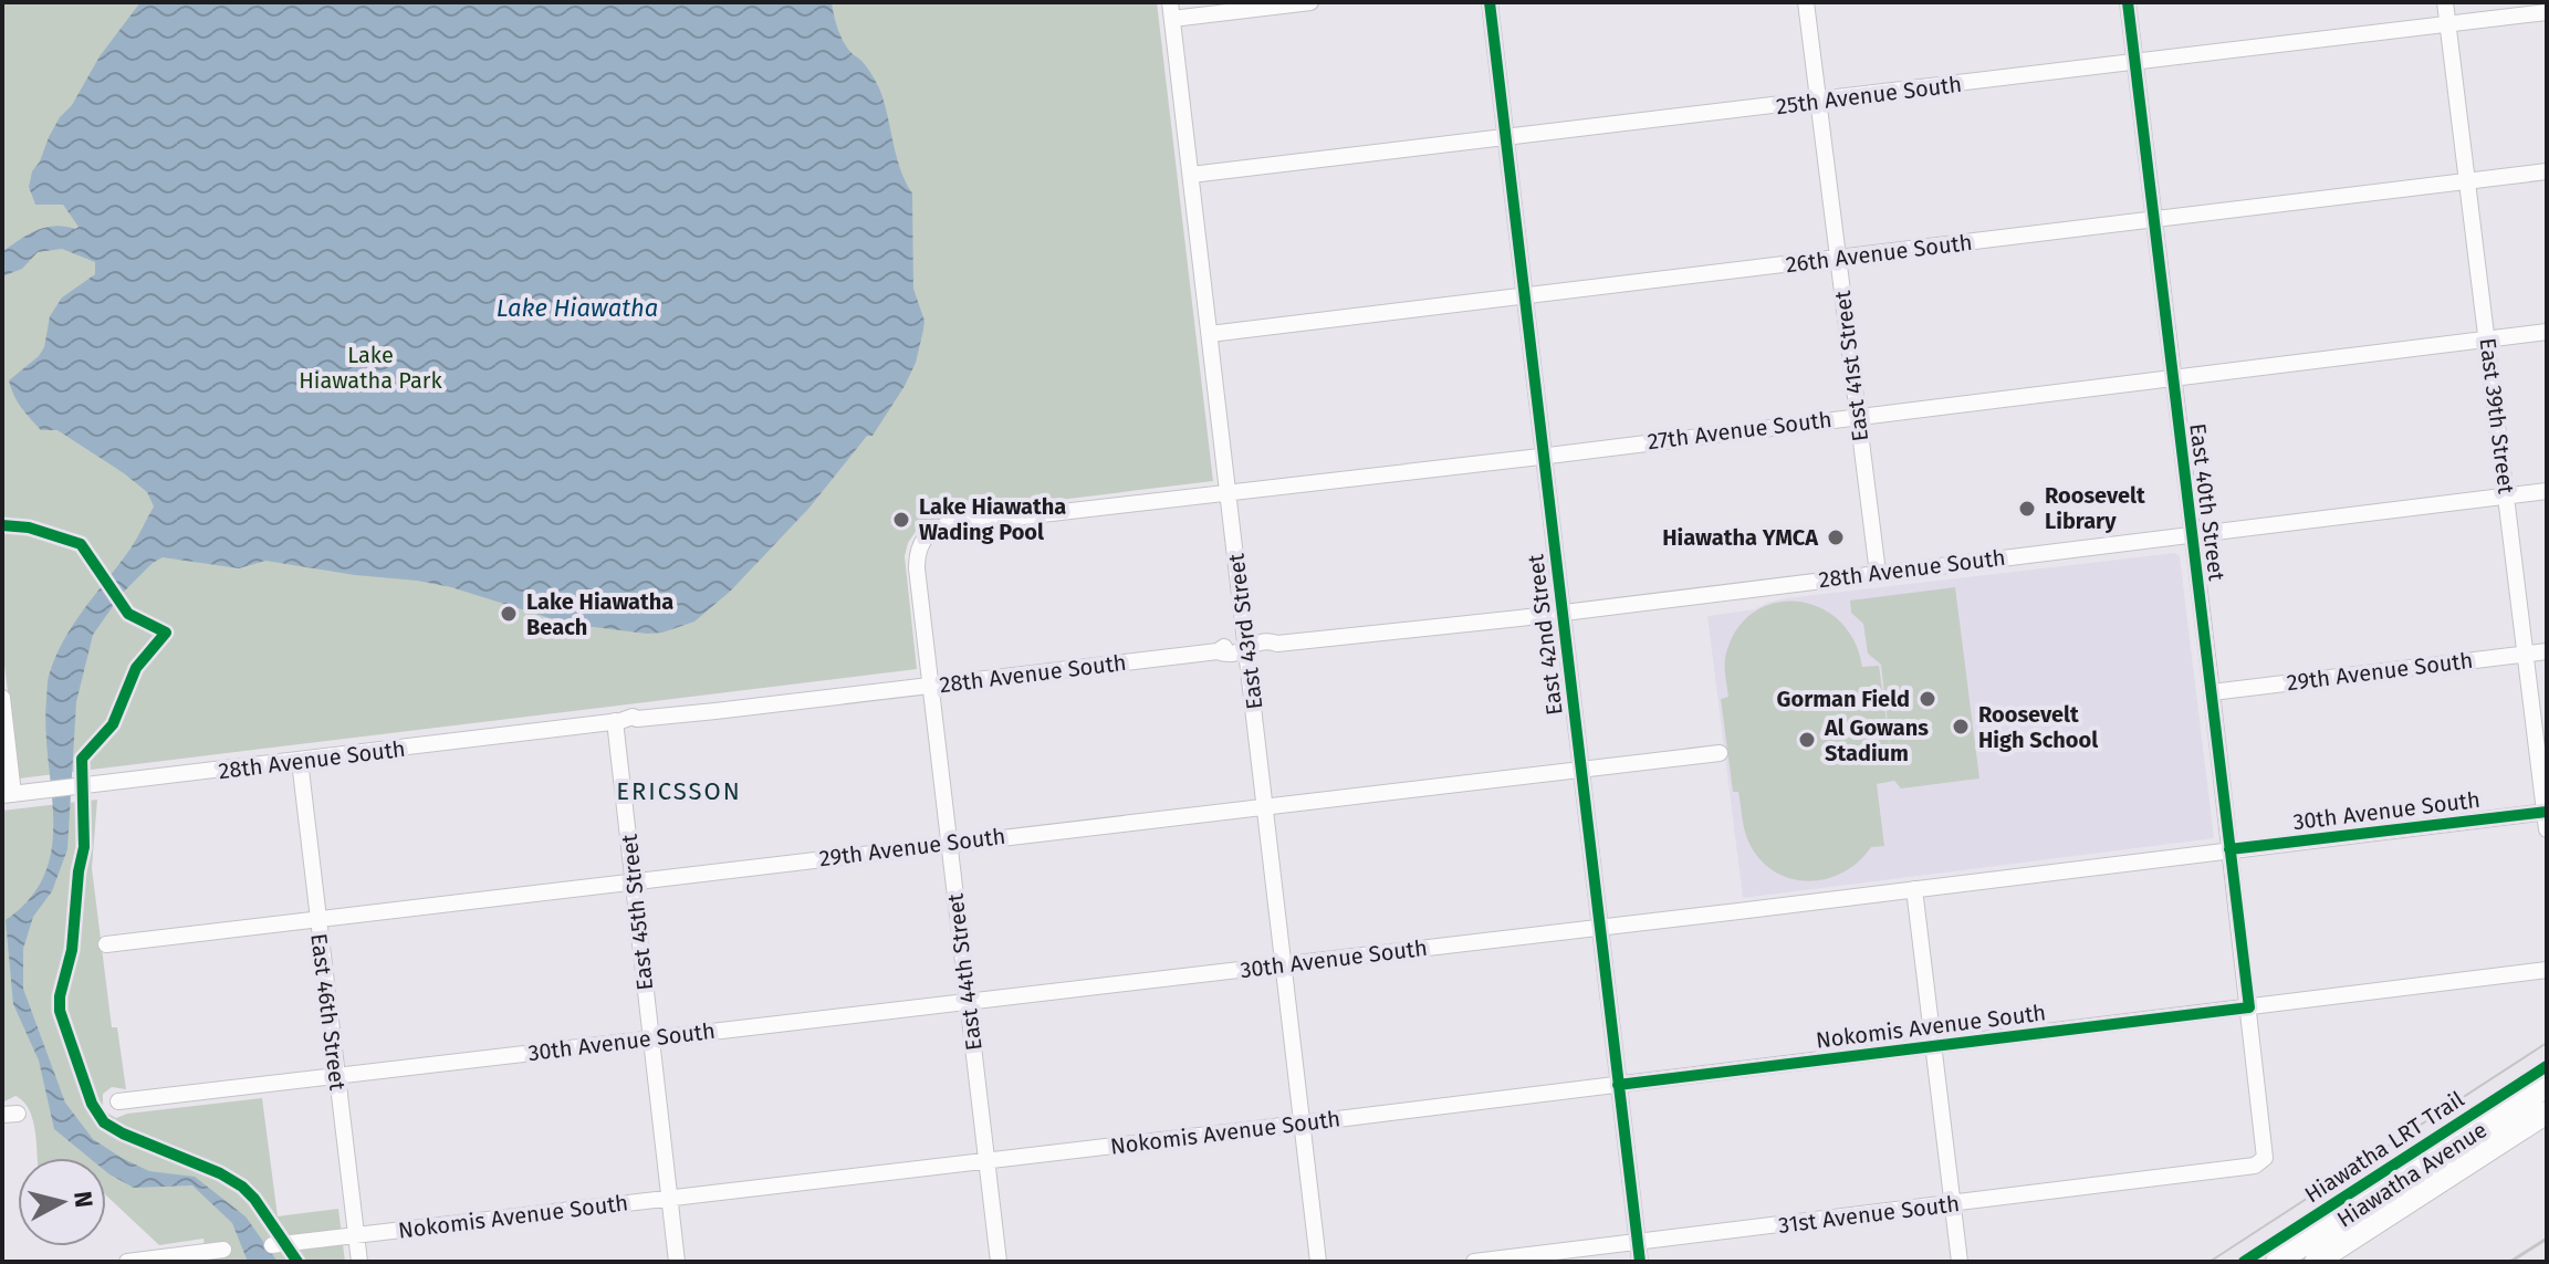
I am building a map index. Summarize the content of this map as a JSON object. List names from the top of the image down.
{
  "streets": {
    "highway": ["Hiawatha Avenue"],
    "street": [
      "25th Avenue South",
      "26th Avenue South",
      "East 41st Street",
      "East 39th Street",
      "27th Avenue South",
      "East 40th Street",
      "28th Avenue South",
      "East 43rd Street",
      "East 42nd Street",
      "29th Avenue South",
      "30th Avenue South",
      "East 45th Street",
      "East 44th Street",
      "East 46th Street",
      "Nokomis Avenue South",
      "31st Avenue South"
    ],
    "cycle path": ["Hiawatha LRT Trail"]
  },
  "crossings": [
    ["25th Avenue South", "East 41st Street"],
    ["25th Avenue South", "East 39th Street"],
    ["25th Avenue South", "East 40th Street"],
    ["25th Avenue South", "East 43rd Street"],
    ["25th Avenue South", "East 42nd Street"],
    ["26th Avenue South", "East 41st Street"],
    ["26th Avenue South", "East 39th Street"],
    ["26th Avenue South", "East 40th Street"],
    ["26th Avenue South", "East 43rd Street"],
    ["26th Avenue South", "East 42nd Street"],
    ["East 41st Street", "27th Avenue South"],
    ["East 41st Street", "28th Avenue South"],
    ["East 39th Street", "27th Avenue South"],
    ["East 39th Street", "28th Avenue South"],
    ["East 39th Street", "29th Avenue South"],
    ["East 39th Street", "30th Avenue South"],
    ["27th Avenue South", "East 40th Street"],
    ["27th Avenue South", "East 43rd Street"],
    ["27th Avenue South", "East 42nd Street"],
    ["27th Avenue South", "East 44th Street"],
    ["East 40th Street", "28th Avenue South"],
    ["East 40th Street", "29th Avenue South"],
    ["East 40th Street", "30th Avenue South"],
    ["East 40th Street", "Nokomis Avenue South"],
    ["East 40th Street", "31st Avenue South"],
    ["28th Avenue South", "East 43rd Street"],
    ["28th Avenue South", "East 42nd Street"],
    ["28th Avenue South", "East 45th Street"],
    ["28th Avenue South", "East 44th Street"],
    ["28th Avenue South", "East 46th Street"],
    ["East 43rd Street", "29th Avenue South"],
    ["East 43rd Street", "30th Avenue South"],
    ["East 43rd Street", "Nokomis Avenue South"],
    ["East 42nd Street", "29th Avenue South"],
    ["East 42nd Street", "30th Avenue South"],
    ["East 42nd Street", "Nokomis Avenue South"],
    ["East 42nd Street", "31st Avenue South"],
    ["29th Avenue South", "East 45th Street"],
    ["29th Avenue South", "East 44th Street"],
    ["29th Avenue South", "East 46th Street"],
    ["30th Avenue South", "East 45th Street"],
    ["30th Avenue South", "East 44th Street"],
    ["30th Avenue South", "East 46th Street"],
    ["East 45th Street", "Nokomis Avenue South"],
    ["East 44th Street", "Nokomis Avenue South"],
    ["East 46th Street", "Nokomis Avenue South"]
  ],
  "districts": ["ERICSSON"],
  "water": ["Lake Hiawatha"],
  "parks": ["Lake Hiawatha Park"],
  "places": [
    "Roosevelt Library",
    "Lake Hiawatha Wading Pool",
    "Hiawatha YMCA",
    "Lake Hiawatha Beach",
    "Gorman Field",
    "Roosevelt High School",
    "Al Gowans Stadium"
  ],
  "north": "right"
}
